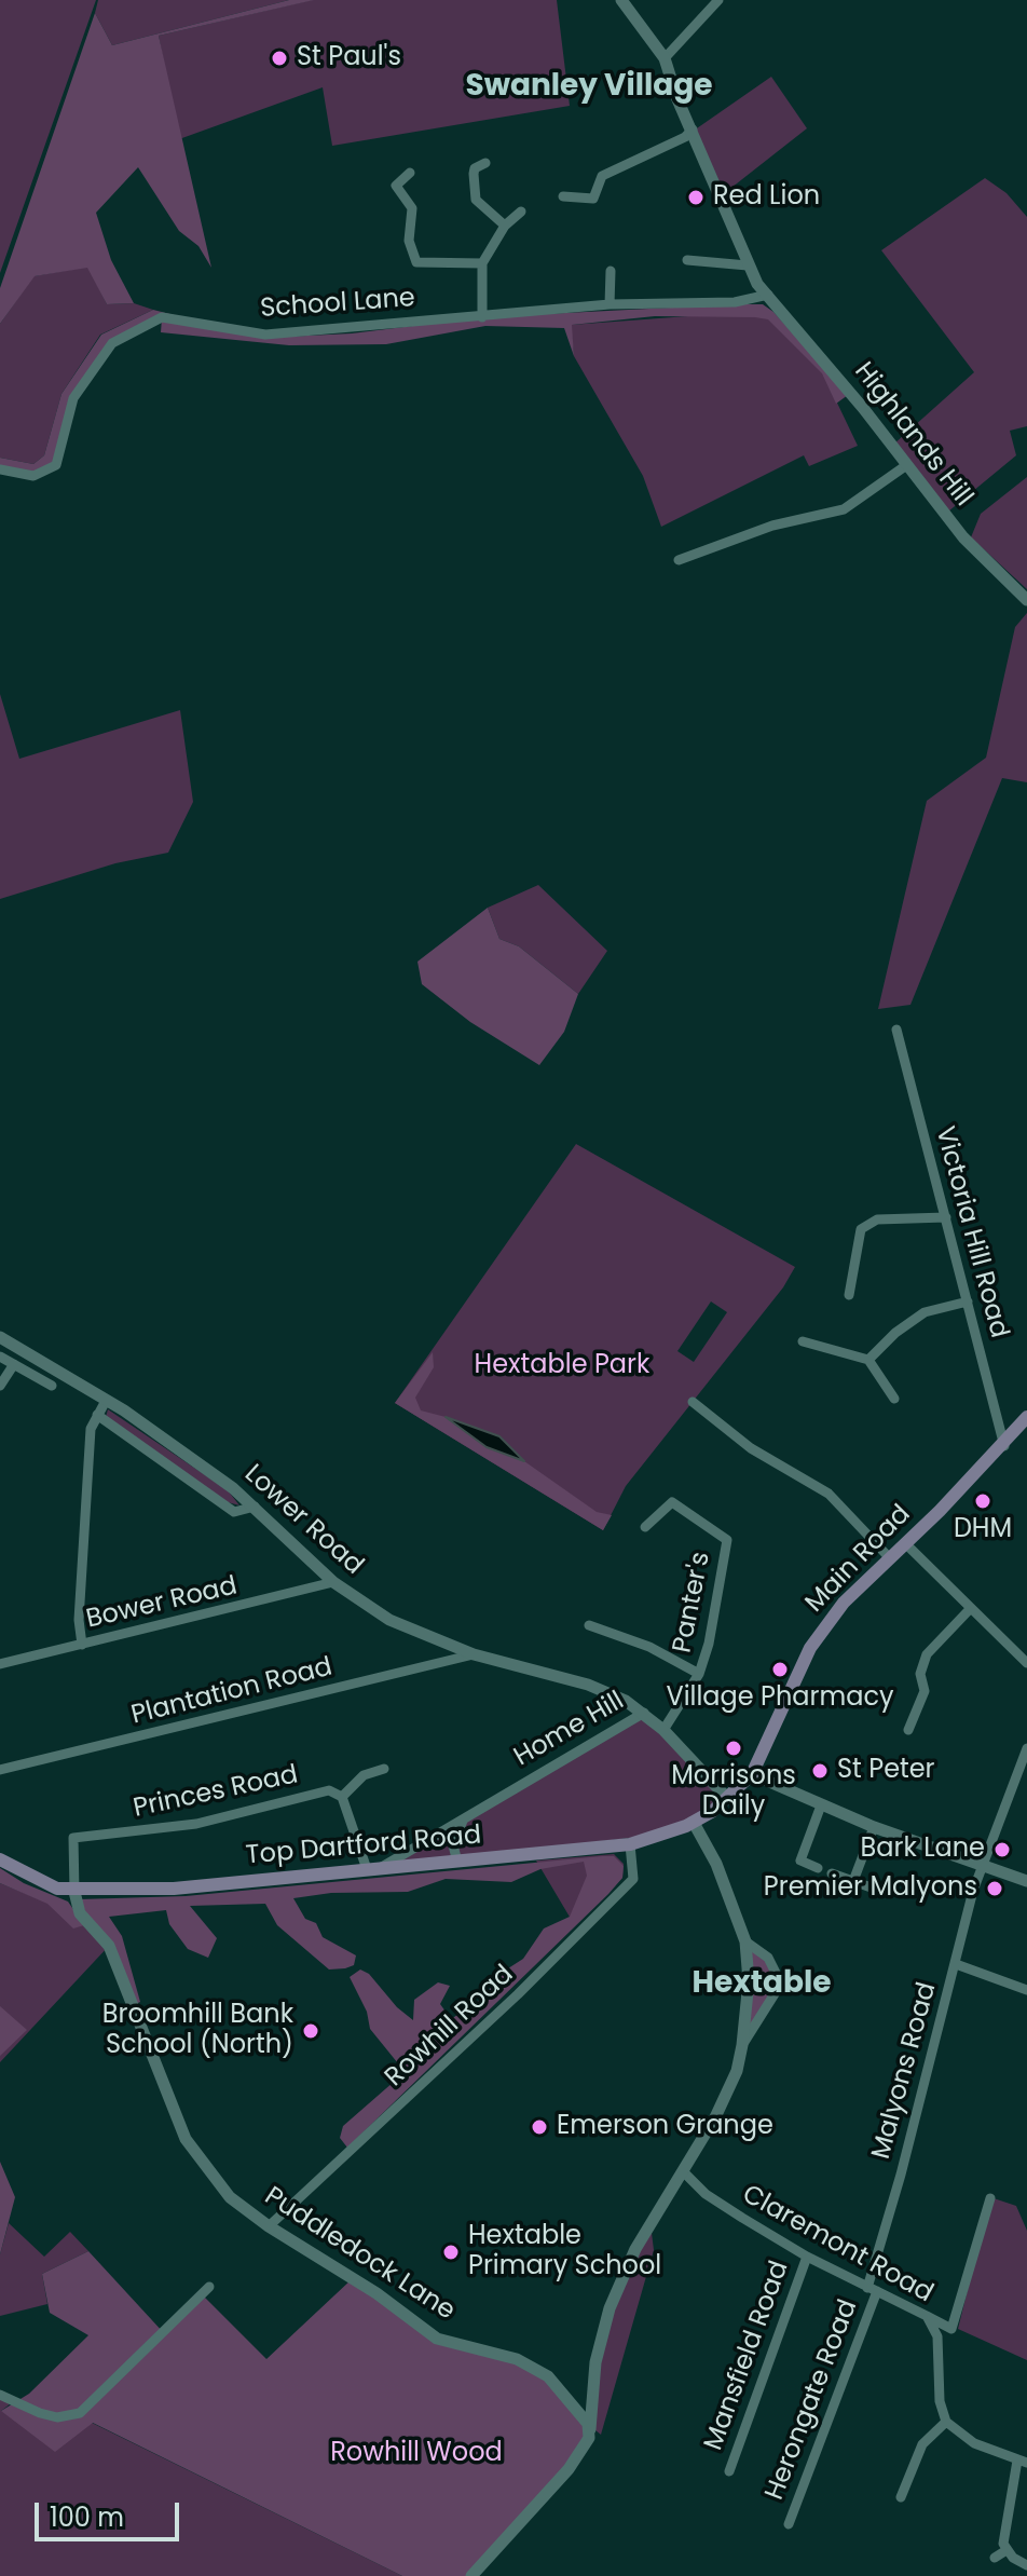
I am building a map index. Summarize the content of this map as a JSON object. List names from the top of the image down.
{
  "streets": {
    "main road": ["Main Road", "Top Dartford Road"],
    "street": [
      "School Lane",
      "Highlands Hill",
      "Victoria Hill Road",
      "Lower Road",
      "Panter's",
      "Bower Road",
      "Plantation Road",
      "Home Hill",
      "Princes Road",
      "Rowhill Road",
      "Malyons Road",
      "Claremont Road",
      "Puddledock Lane",
      "Mansfield Road",
      "Herongate Road"
    ]
  },
  "crossings": [
    ["School Lane", "Highlands Hill"],
    ["Victoria Hill Road", "Main Road"],
    ["Lower Road", "Bower Road"],
    ["Lower Road", "Plantation Road"],
    ["Lower Road", "Home Hill"],
    ["Main Road", "Home Hill"],
    ["Main Road", "Top Dartford Road"],
    ["Panter's", "Home Hill"],
    ["Home Hill", "Top Dartford Road"],
    ["Princes Road", "Top Dartford Road"],
    ["Princes Road", "Puddledock Lane"],
    ["Top Dartford Road", "Rowhill Road"],
    ["Top Dartford Road", "Puddledock Lane"],
    ["Rowhill Road", "Puddledock Lane"],
    ["Malyons Road", "Claremont Road"],
    ["Malyons Road", "Herongate Road"],
    ["Claremont Road", "Mansfield Road"],
    ["Claremont Road", "Herongate Road"]
  ],
  "districts": ["Swanley Village", "Hextable"],
  "parks": ["Hextable Park", "Rowhill Wood"],
  "places": [
    "St Paul's",
    "Red Lion",
    "DHM",
    "Village Pharmacy",
    "Morrisons Daily",
    "St Peter",
    "Bark Lane",
    "Premier Malyons",
    "Broomhill Bank School (North)",
    "Emerson Grange",
    "Hextable Primary School"
  ],
  "scale_bar": "100 m"
}
